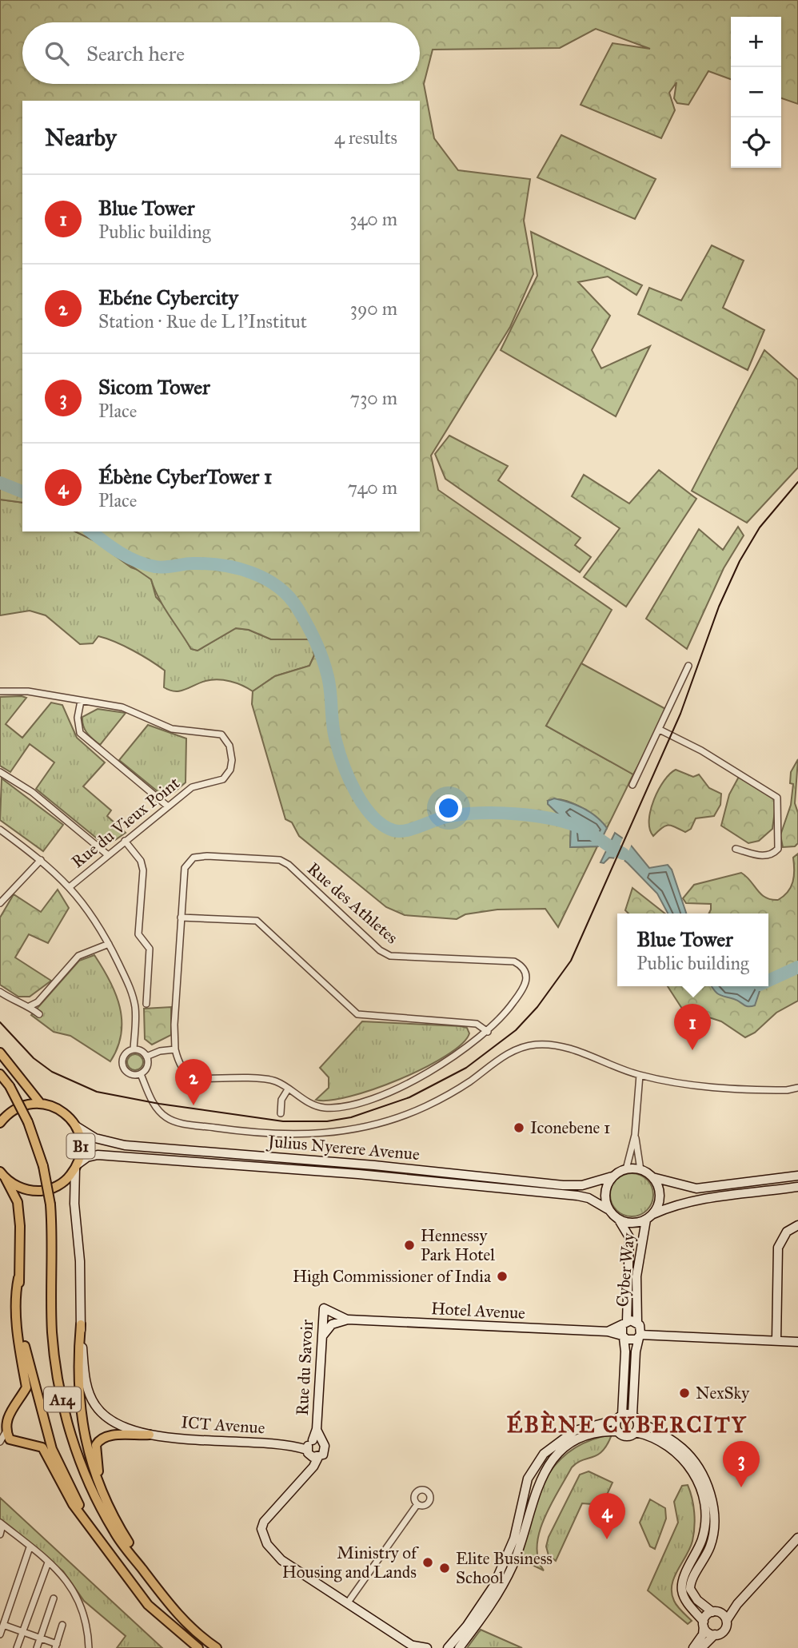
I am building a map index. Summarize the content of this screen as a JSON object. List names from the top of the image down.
{
  "streets": {
    "main road": ["B1", "Julius Nyerere Avenue", "A14"],
    "street": [
      "Rue du Vieux Point",
      "Rue des Athletes",
      "Cyber Way",
      "Hotel Avenue",
      "Rue du Savoir",
      "ICT Avenue"
    ]
  },
  "crossings": [
    ["B1", "Julius Nyerere Avenue"],
    ["B1", "Cyber Way"],
    ["B1", "ICT Avenue"],
    ["Julius Nyerere Avenue", "Cyber Way"],
    ["Julius Nyerere Avenue", "A14"],
    ["Julius Nyerere Avenue", "ICT Avenue"],
    ["Cyber Way", "Hotel Avenue"],
    ["Hotel Avenue", "Rue du Savoir"],
    ["Rue du Savoir", "ICT Avenue"]
  ],
  "districts": ["ÉBÈNE CYBERCITY"],
  "places": [
    "Iconebene 1",
    "Hennessy Park Hotel",
    "High Commissioner of India",
    "NexSky",
    "Ministry of Housing and Lands",
    "Elite Business School"
  ],
  "page": {
    "map_buttons": ["+", "−"],
    "search": "Search here",
    "heading": ["Nearby", "4 results"],
    "list": [
      {
        "mark": "1",
        "name": "Blue Tower",
        "note": "Public building",
        "value": "340 m"
      },
      {
        "mark": "2",
        "name": "Ebéne Cybercity",
        "note": "Station · Rue de L l'Institut",
        "value": "390 m"
      },
      {
        "mark": "3",
        "name": "Sicom Tower",
        "note": "Place",
        "value": "730 m"
      },
      {
        "mark": "4",
        "name": "Ébène CyberTower 1",
        "note": "Place",
        "value": "740 m"
      }
    ],
    "popup": ["Blue Tower", "Public building"],
    "pins": [
      "1",
      "2",
      "3",
      "4"
    ]
  }
}
